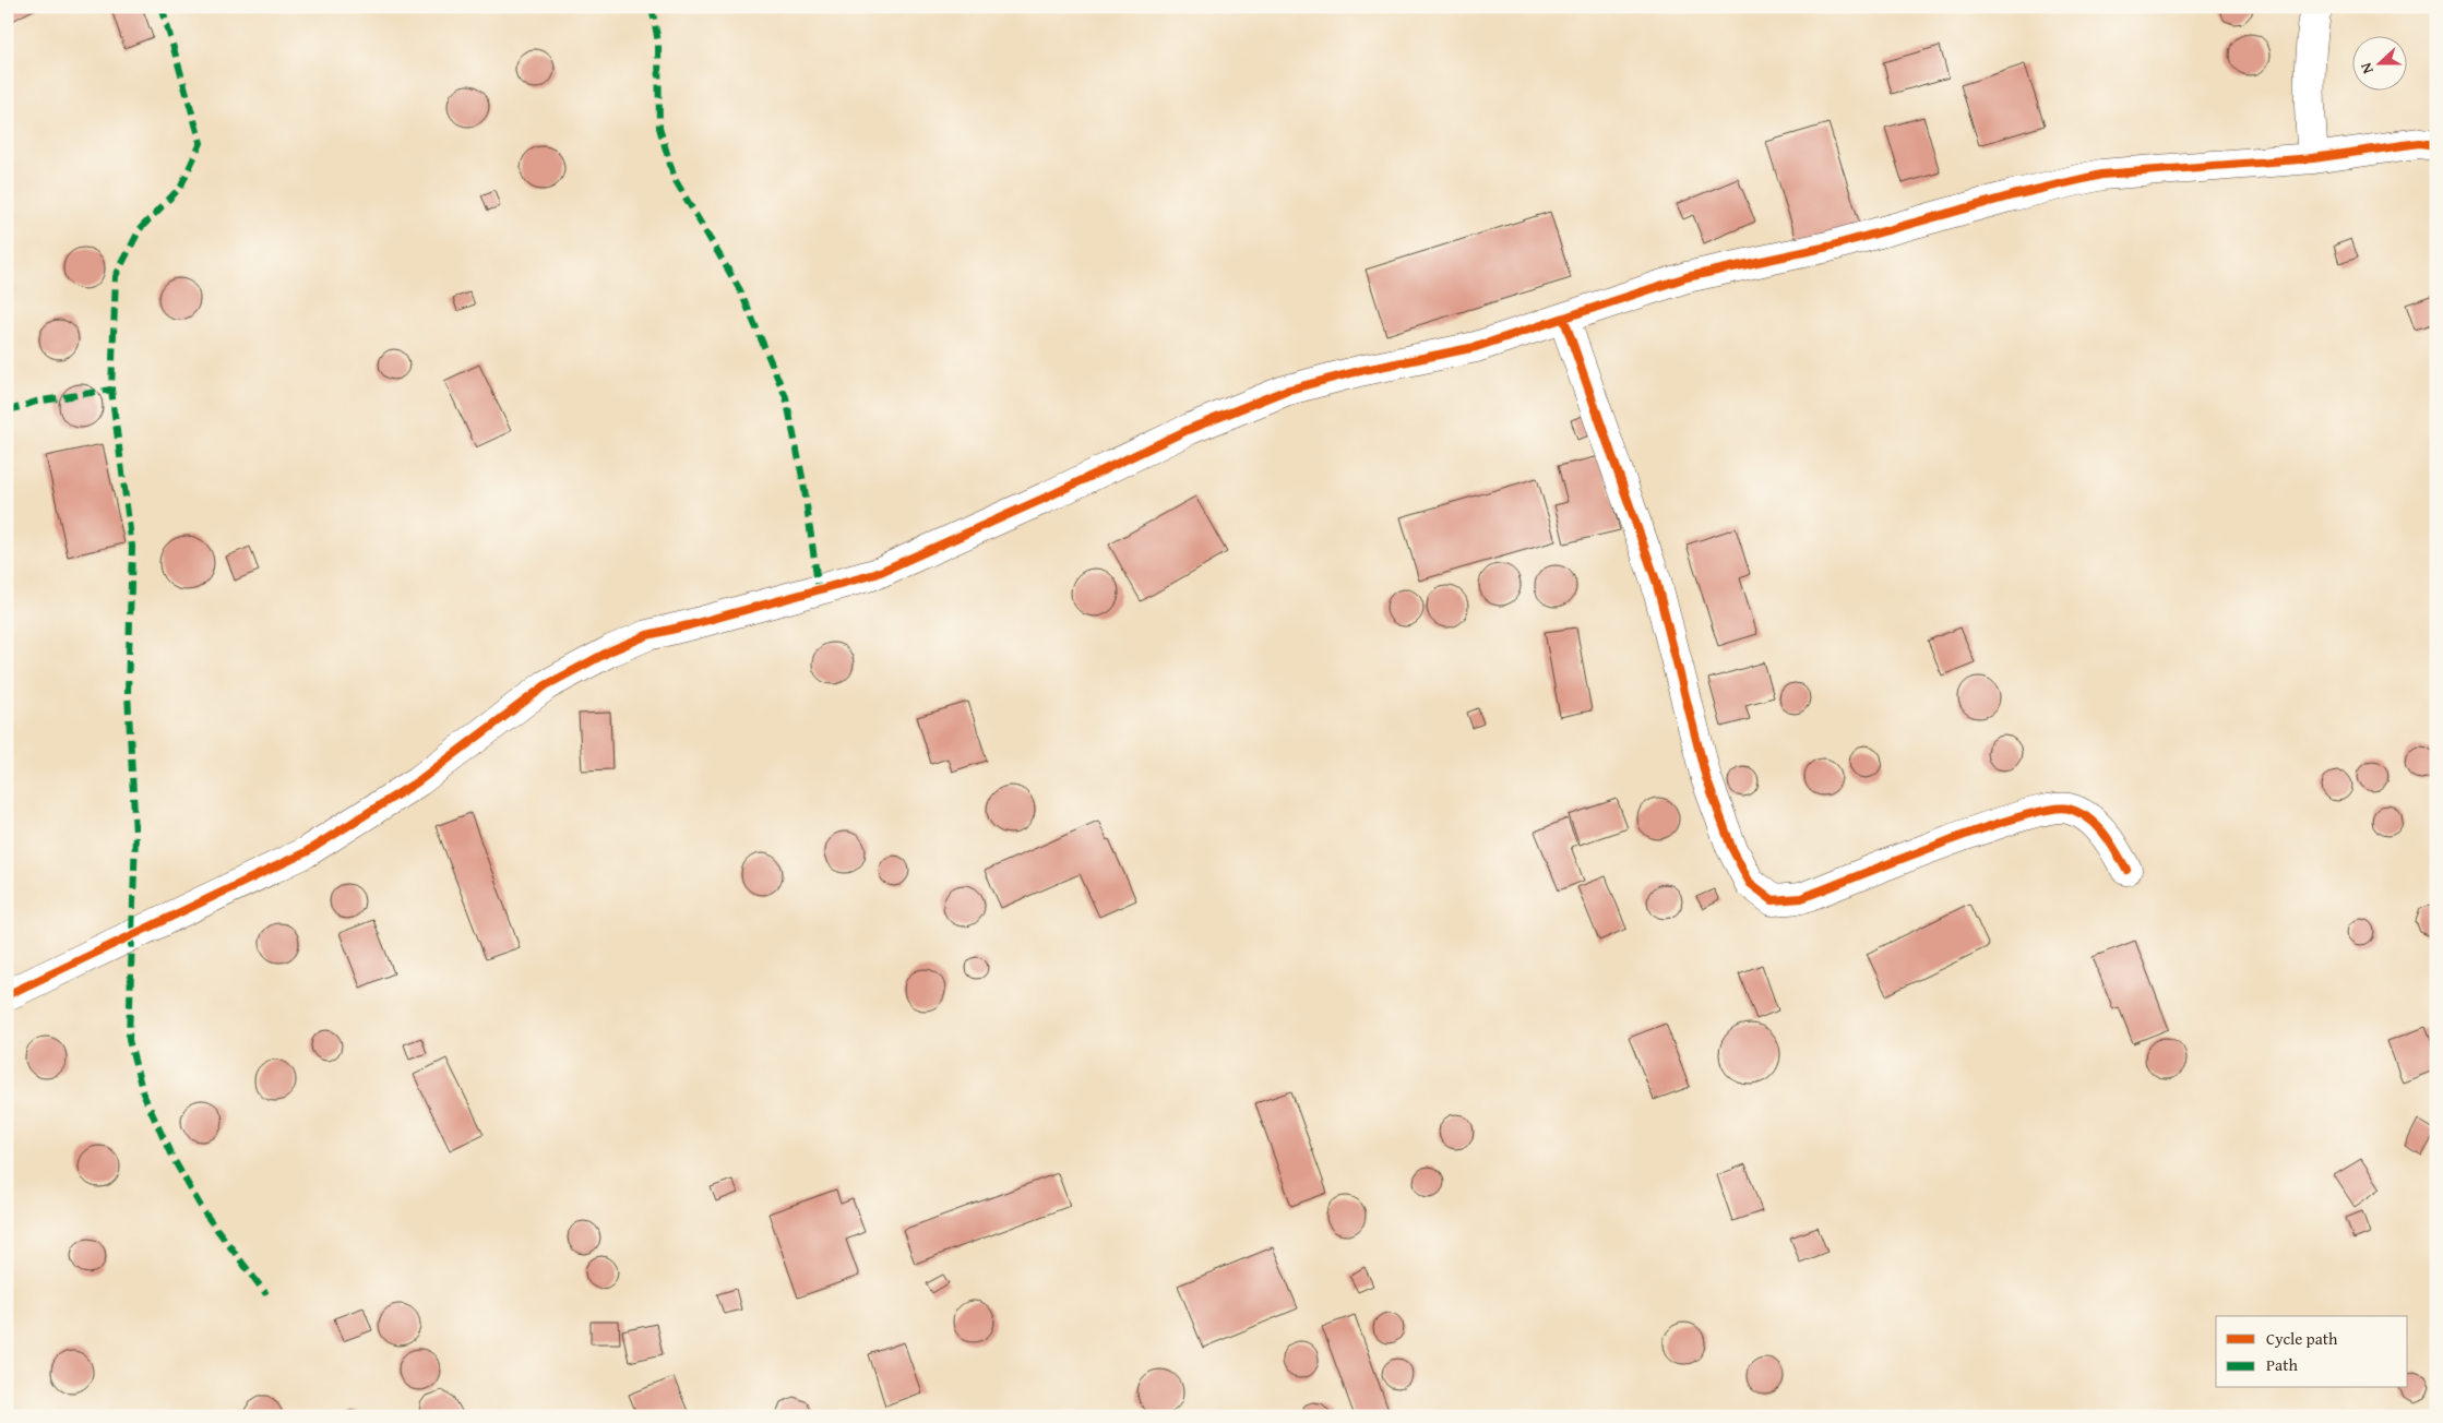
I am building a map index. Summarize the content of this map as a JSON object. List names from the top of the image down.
{
  "legend": ["Cycle path", "Path"],
  "north": "left"
}
